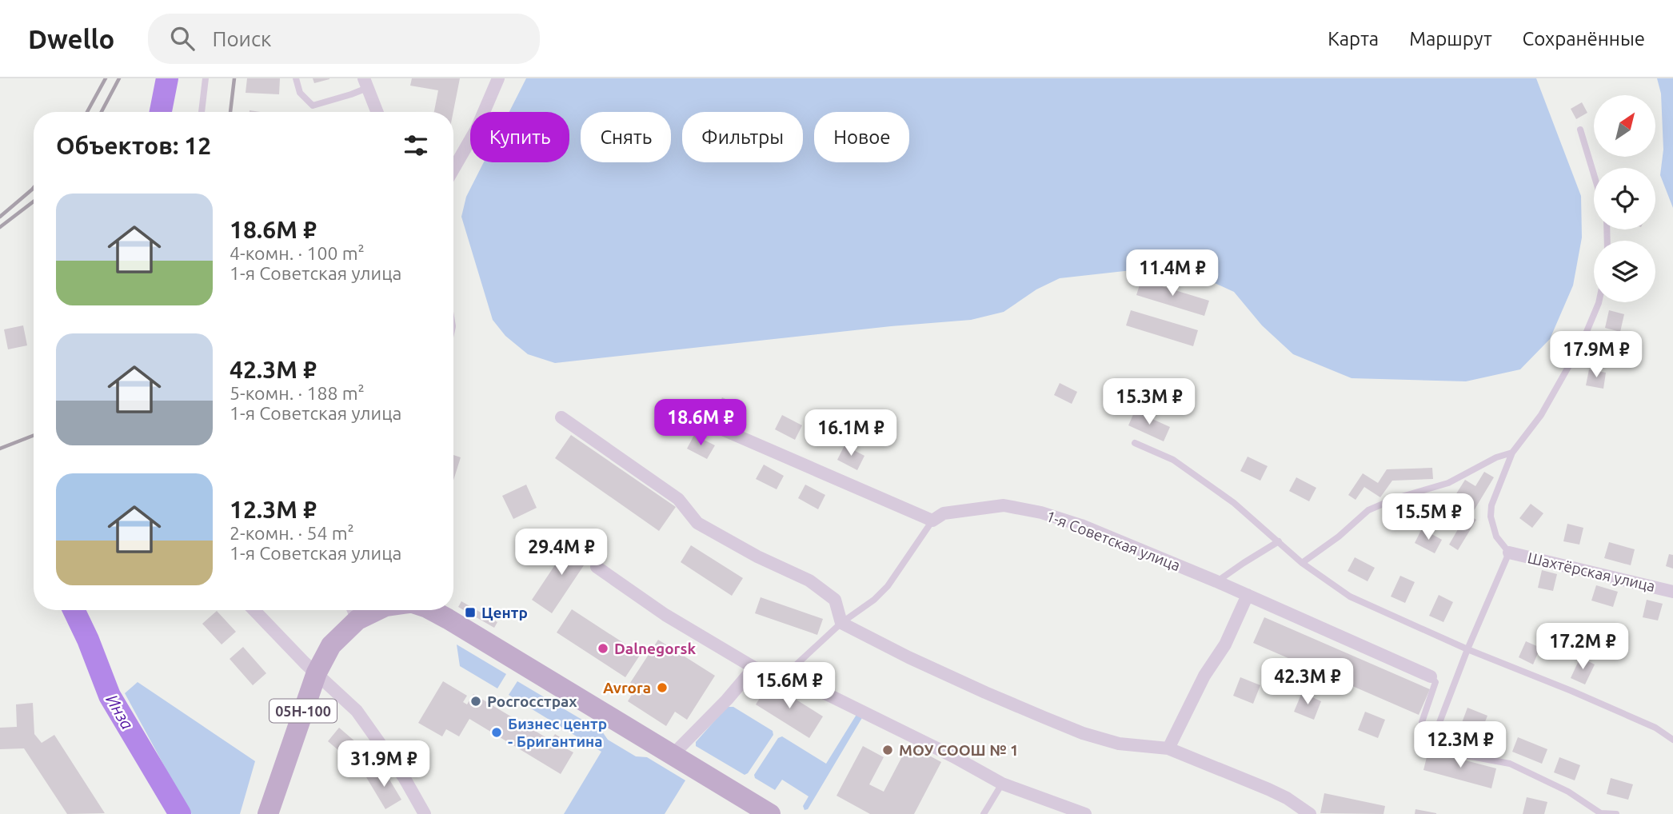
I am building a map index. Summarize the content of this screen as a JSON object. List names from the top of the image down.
{
  "streets": {
    "main road": ["05Н-100"],
    "street": ["1-я Советская улица", "Шахтёрская улица"]
  },
  "water": ["Инза"],
  "places": {
    "transit": ["Центр"],
    "other": [
      "Dalnegorsk",
      "Avrora",
      "Росгосстрах",
      "Бизнес центр - Бригантина",
      "МОУ СООШ № 1"
    ]
  },
  "north": "top right",
  "page": {
    "header": "Dwello",
    "search": "Поиск",
    "nav": ["Карта", "Маршрут", "Сохранённые"],
    "chip": [
      "Купить",
      "Снять",
      "Фильтры",
      "Новое"
    ],
    "heading": "Объектов: 12",
    "list": [
      {
        "name": "18.6M ₽",
        "note": "4-комн. · 100 m² · 1-я Советская улица"
      },
      {
        "name": "42.3M ₽",
        "note": "5-комн. · 188 m² · 1-я Советская улица"
      },
      {
        "name": "12.3M ₽",
        "note": "2-комн. · 54 m² · 1-я Советская улица"
      }
    ],
    "price": [
      "11.4M ₽",
      "17.9M ₽",
      "15.3M ₽",
      "18.6M ₽",
      "16.1M ₽",
      "15.5M ₽",
      "29.4M ₽",
      "17.2M ₽",
      "42.3M ₽",
      "15.6M ₽",
      "12.3M ₽",
      "31.9M ₽"
    ]
  }
}
